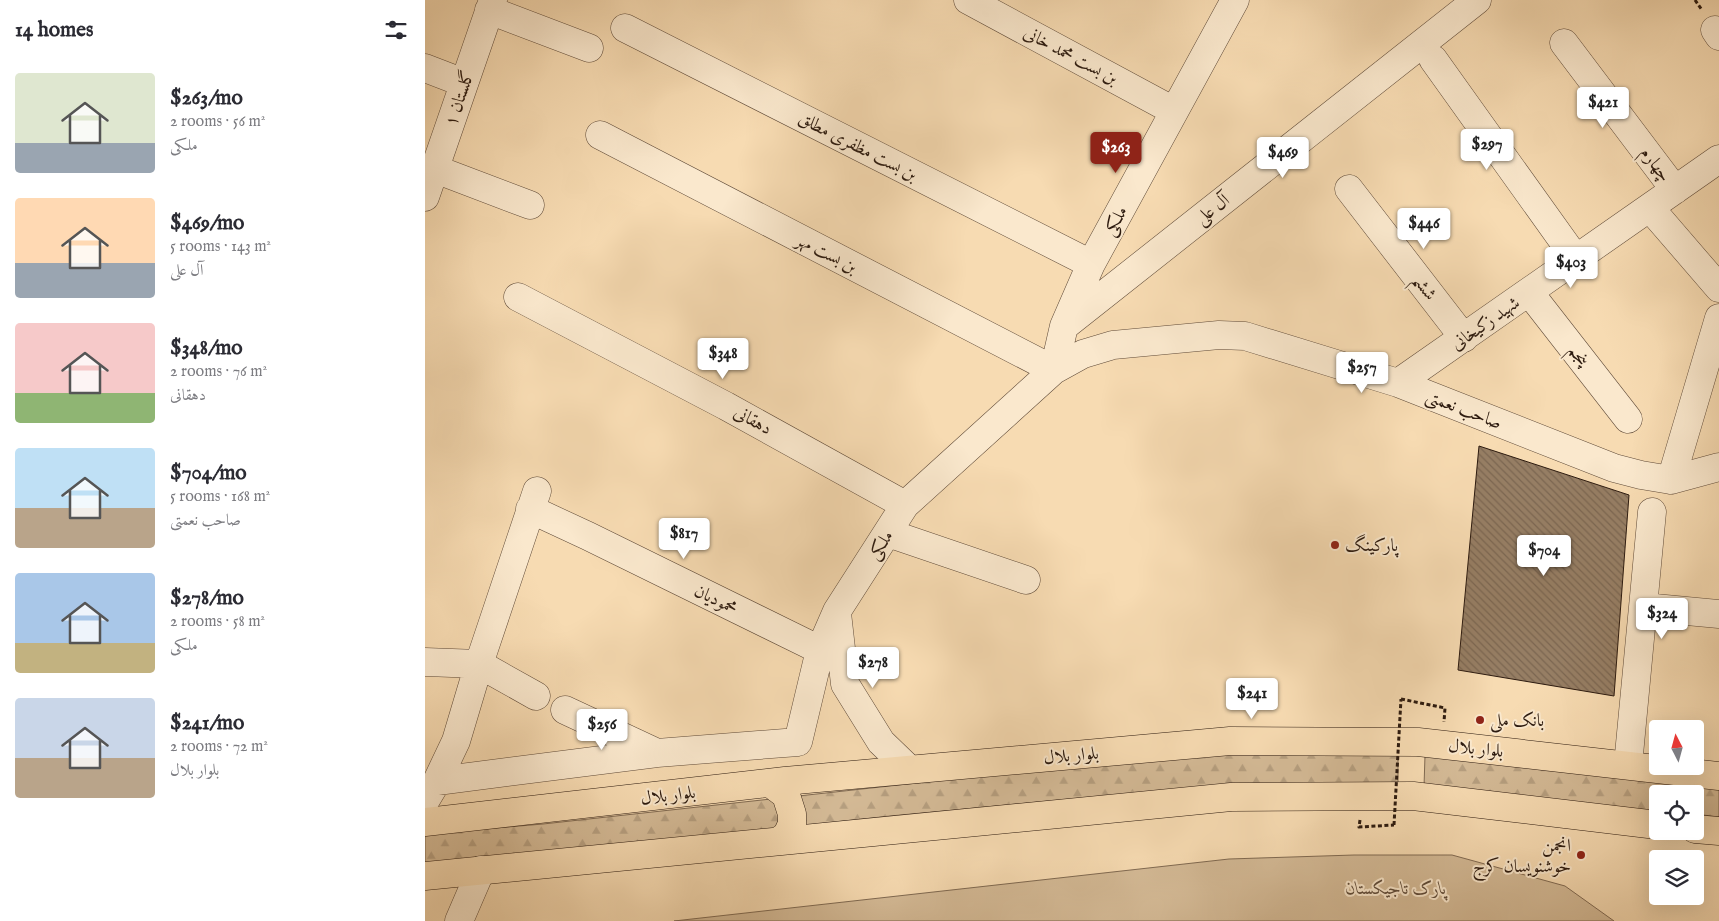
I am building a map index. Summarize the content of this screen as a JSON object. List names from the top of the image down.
{
  "streets": {
    "main road": ["بلوار بلال"],
    "street": [
      "بن بست محمد خانی",
      "گلستان ۱",
      "بن بست مظفری مطلق",
      "چهارم",
      "آل علی",
      "ملکی",
      "بن بست مهر",
      "ششم",
      "شهید زکیخانی",
      "پنجم",
      "صاحب نعمتی",
      "دهقانی",
      "محمودیان"
    ]
  },
  "crossings": [
    ["بن بست محمد خانی", "ملکی"],
    ["بن بست مظفری مطلق", "ملکی"],
    ["چهارم", "شهید زکیخانی"],
    ["آل علی", "ملکی"],
    ["ملکی", "بن بست مهر"],
    ["ملکی", "صاحب نعمتی"],
    ["ملکی", "دهقانی"],
    ["ملکی", "محمودیان"],
    ["بن بست مهر", "صاحب نعمتی"],
    ["ششم", "شهید زکیخانی"],
    ["شهید زکیخانی", "پنجم"],
    ["شهید زکیخانی", "صاحب نعمتی"]
  ],
  "parks": ["پارک تاجیکستان"],
  "places": ["پارکینگ", "بانک ملی", "انجمن خوشنویسان کرج"],
  "north": "top",
  "page": {
    "heading": "14 homes",
    "list": [
      {
        "name": "$263/mo",
        "note": "2 rooms · 56 m² · ملکی"
      },
      {
        "name": "$469/mo",
        "note": "5 rooms · 143 m² · آل علی"
      },
      {
        "name": "$348/mo",
        "note": "2 rooms · 76 m² · دهقانی"
      },
      {
        "name": "$704/mo",
        "note": "5 rooms · 168 m² · صاحب نعمتی"
      },
      {
        "name": "$278/mo",
        "note": "2 rooms · 58 m² · ملکی"
      },
      {
        "name": "$241/mo",
        "note": "2 rooms · 72 m² · بلوار بلال"
      }
    ],
    "price": [
      "$421",
      "$297",
      "$263",
      "$469",
      "$446",
      "$403",
      "$348",
      "$257",
      "$817",
      "$704",
      "$324",
      "$278",
      "$241",
      "$256"
    ]
  }
}
